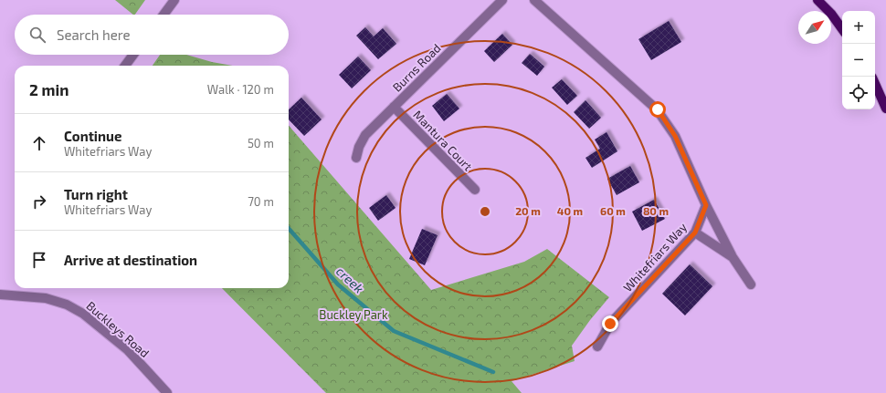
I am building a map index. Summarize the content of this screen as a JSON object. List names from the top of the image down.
{
  "streets": {
    "street": [
      "Burns Road",
      "Mantura Court",
      "Whitefriars Way",
      "Buckleys Road"
    ]
  },
  "crossings": [
    ["Burns Road", "Mantura Court"]
  ],
  "water": ["creek"],
  "parks": ["Buckley Park"],
  "north": "top right",
  "page": {
    "map_buttons": ["+", "−"],
    "search": "Search here",
    "heading": ["2 min", "Walk · 120 m"],
    "list": [
      ["Continue", "Whitefriars Way", "50 m"],
      ["Turn right", "Whitefriars Way", "70 m"],
      "Arrive at destination"
    ]
  },
  "rings": [
    "20 m",
    "40 m",
    "60 m",
    "80 m"
  ]
}
